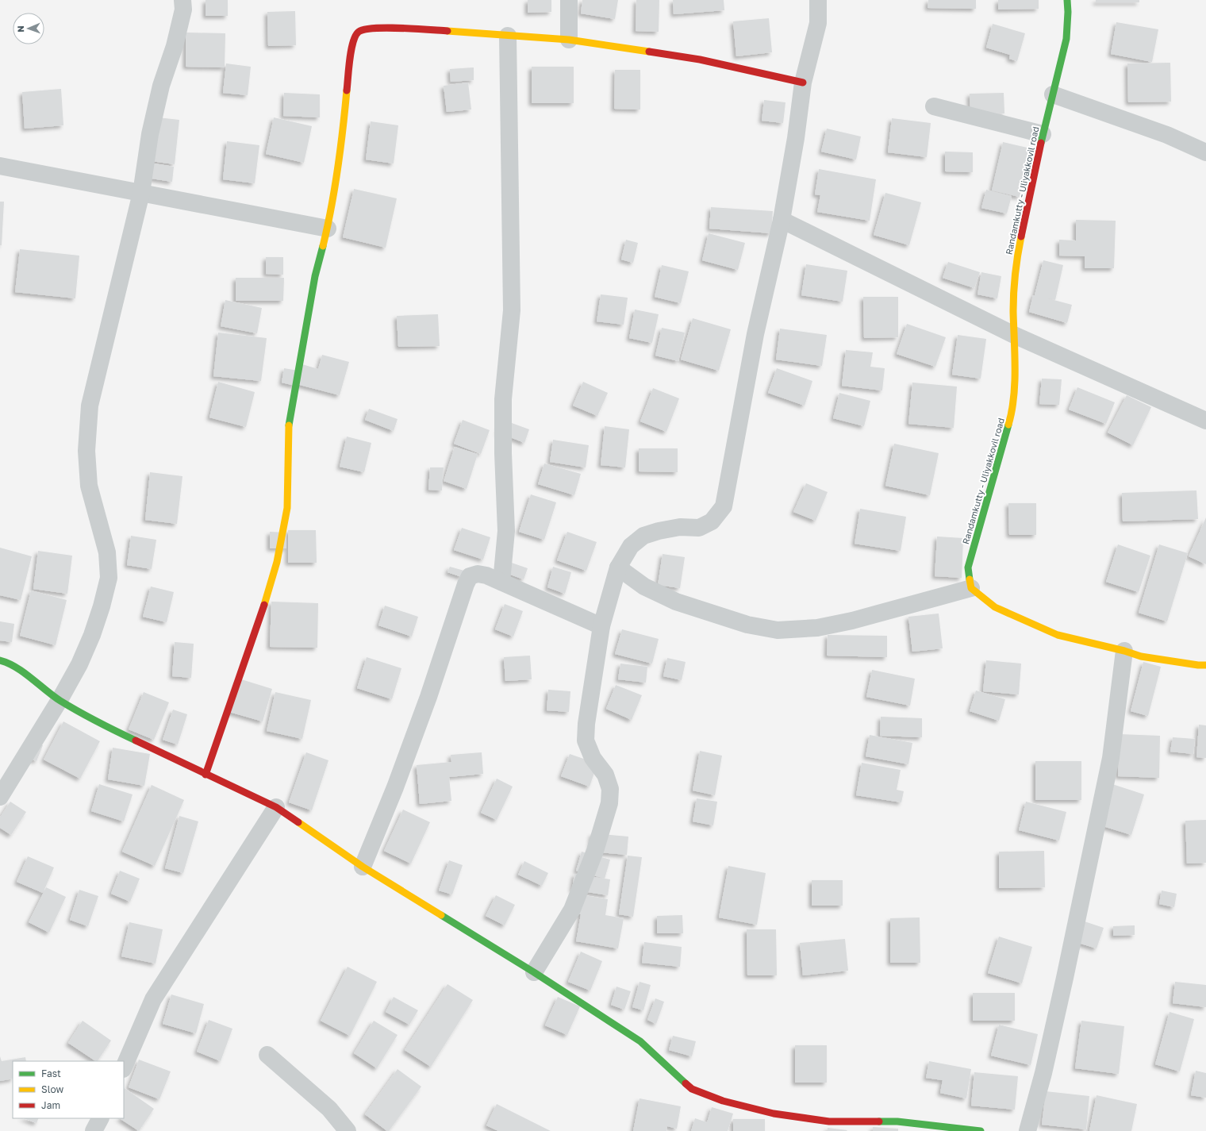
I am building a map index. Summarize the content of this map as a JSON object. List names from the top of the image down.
{
  "streets": {
    "street": ["Randamkutty - Uliyakkovil road"]
  },
  "legend": ["Fast", "Slow", "Jam"],
  "north": "left"
}
